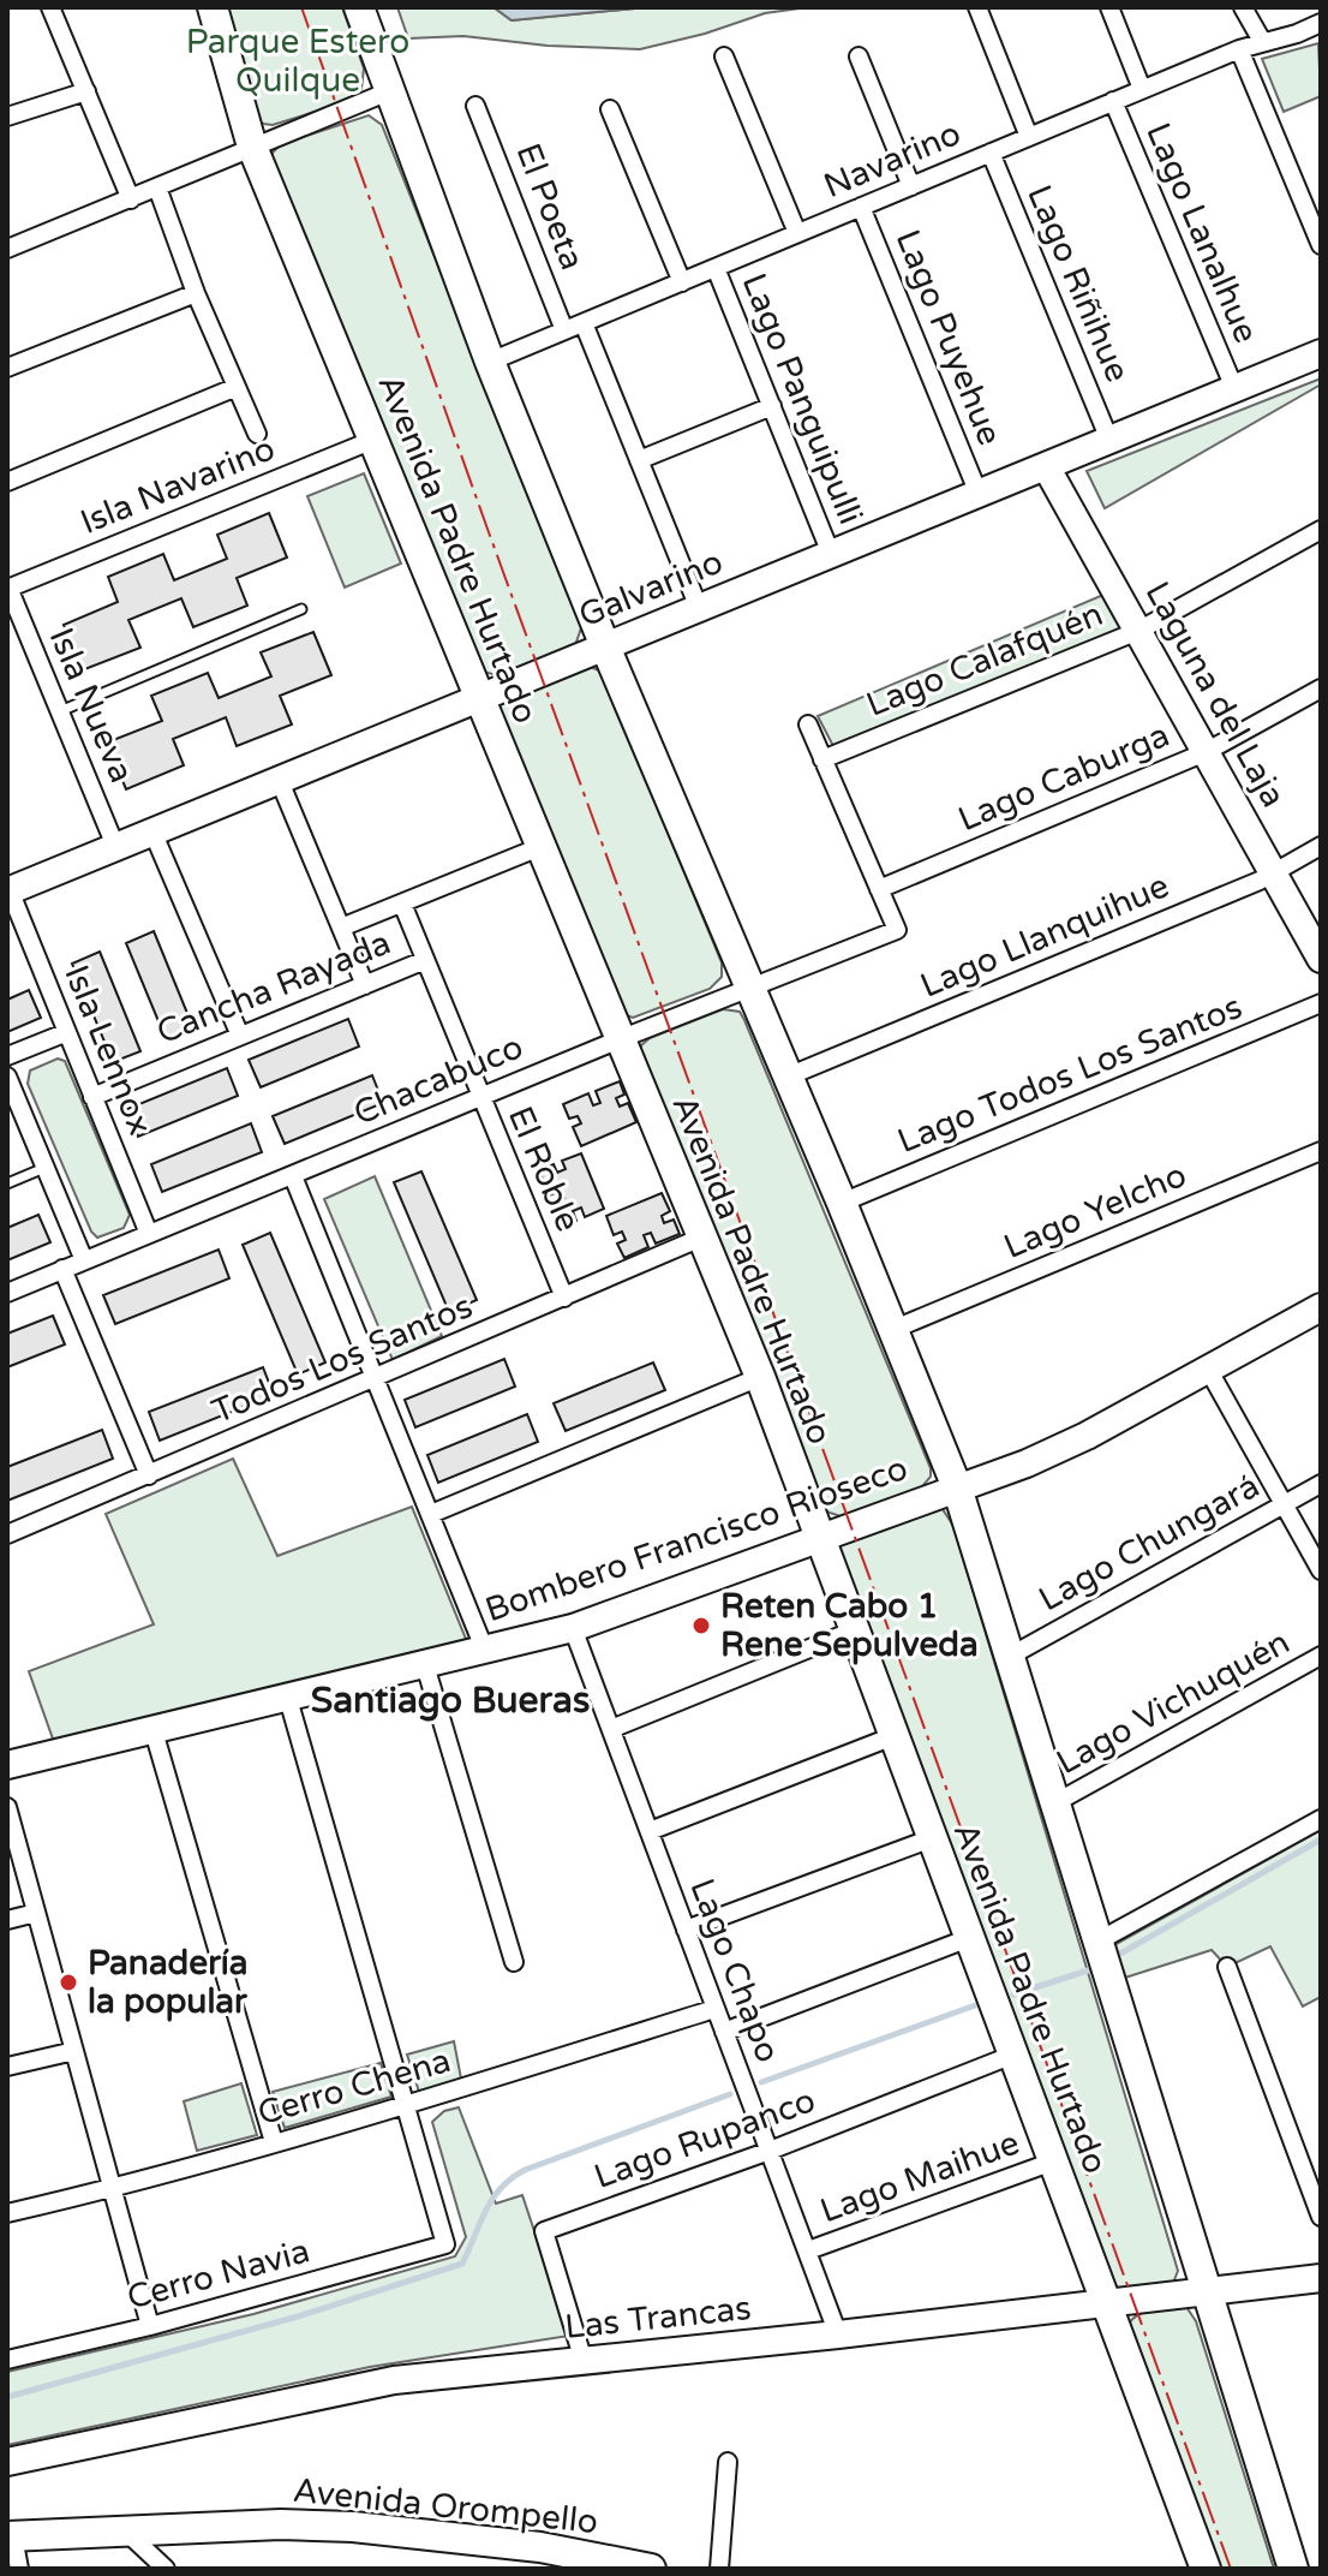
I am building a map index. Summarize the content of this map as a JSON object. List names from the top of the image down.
{
  "streets": {
    "main road": ["Avenida Padre Hurtado", "Avenida Orompello"],
    "street": [
      "Navarino",
      "El Poeta",
      "Lago Lanalhue",
      "Lago Riñihue",
      "Lago Puyehue",
      "Lago Panguipulli",
      "Isla Navarino",
      "Galvarino",
      "Lago Calafquén",
      "Laguna del Laja",
      "Isla Nueva",
      "Lago Caburga",
      "Lago Llanquihue",
      "Cancha Rayada",
      "Isla Lennox",
      "Lago Todos Los Santos",
      "Chacabuco",
      "El Roble",
      "Lago Yelcho",
      "Todos Los Santos",
      "Bombero Francisco Rioseco",
      "Lago Chungará",
      "Lago Vichuquén",
      "Lago Chapo",
      "Cerro Chena",
      "Lago Rupanco",
      "Lago Maihue",
      "Cerro Navia",
      "Las Trancas"
    ]
  },
  "crossings": [
    ["Navarino", "El Poeta"],
    ["Navarino", "Lago Lanalhue"],
    ["Navarino", "Lago Riñihue"],
    ["Navarino", "Lago Puyehue"],
    ["Navarino", "Lago Panguipulli"],
    ["Navarino", "Avenida Padre Hurtado"],
    ["Lago Lanalhue", "Galvarino"],
    ["Lago Riñihue", "Galvarino"],
    ["Lago Puyehue", "Galvarino"],
    ["Lago Panguipulli", "Galvarino"],
    ["Isla Navarino", "Avenida Padre Hurtado"],
    ["Isla Navarino", "Isla Nueva"],
    ["Avenida Padre Hurtado", "Galvarino"],
    ["Avenida Padre Hurtado", "Lago Llanquihue"],
    ["Avenida Padre Hurtado", "Cancha Rayada"],
    ["Avenida Padre Hurtado", "Lago Todos Los Santos"],
    ["Avenida Padre Hurtado", "Chacabuco"],
    ["Avenida Padre Hurtado", "Lago Yelcho"],
    ["Avenida Padre Hurtado", "Todos Los Santos"],
    ["Avenida Padre Hurtado", "Bombero Francisco Rioseco"],
    ["Avenida Padre Hurtado", "Lago Chungará"],
    ["Avenida Padre Hurtado", "Lago Vichuquén"],
    ["Avenida Padre Hurtado", "Lago Rupanco"],
    ["Avenida Padre Hurtado", "Lago Maihue"],
    ["Avenida Padre Hurtado", "Las Trancas"],
    ["Galvarino", "Laguna del Laja"],
    ["Galvarino", "Isla Nueva"],
    ["Galvarino", "Isla Lennox"],
    ["Lago Calafquén", "Laguna del Laja"],
    ["Laguna del Laja", "Lago Caburga"],
    ["Laguna del Laja", "Lago Llanquihue"],
    ["Lago Caburga", "Chacabuco"],
    ["Cancha Rayada", "Isla Lennox"],
    ["Cancha Rayada", "El Roble"],
    ["Isla Lennox", "Chacabuco"],
    ["Chacabuco", "El Roble"],
    ["El Roble", "Todos Los Santos"],
    ["Bombero Francisco Rioseco", "Lago Chapo"],
    ["Lago Chapo", "Cerro Chena"],
    ["Lago Chapo", "Lago Rupanco"],
    ["Lago Chapo", "Lago Maihue"],
    ["Lago Chapo", "Las Trancas"],
    ["Cerro Chena", "Cerro Navia"],
    ["Lago Rupanco", "Las Trancas"]
  ],
  "districts": ["Santiago Bueras"],
  "parks": ["Parque Estero Quilque"],
  "places": ["Reten Cabo 1 Rene Sepulveda", "Panadería la popular"]
}
